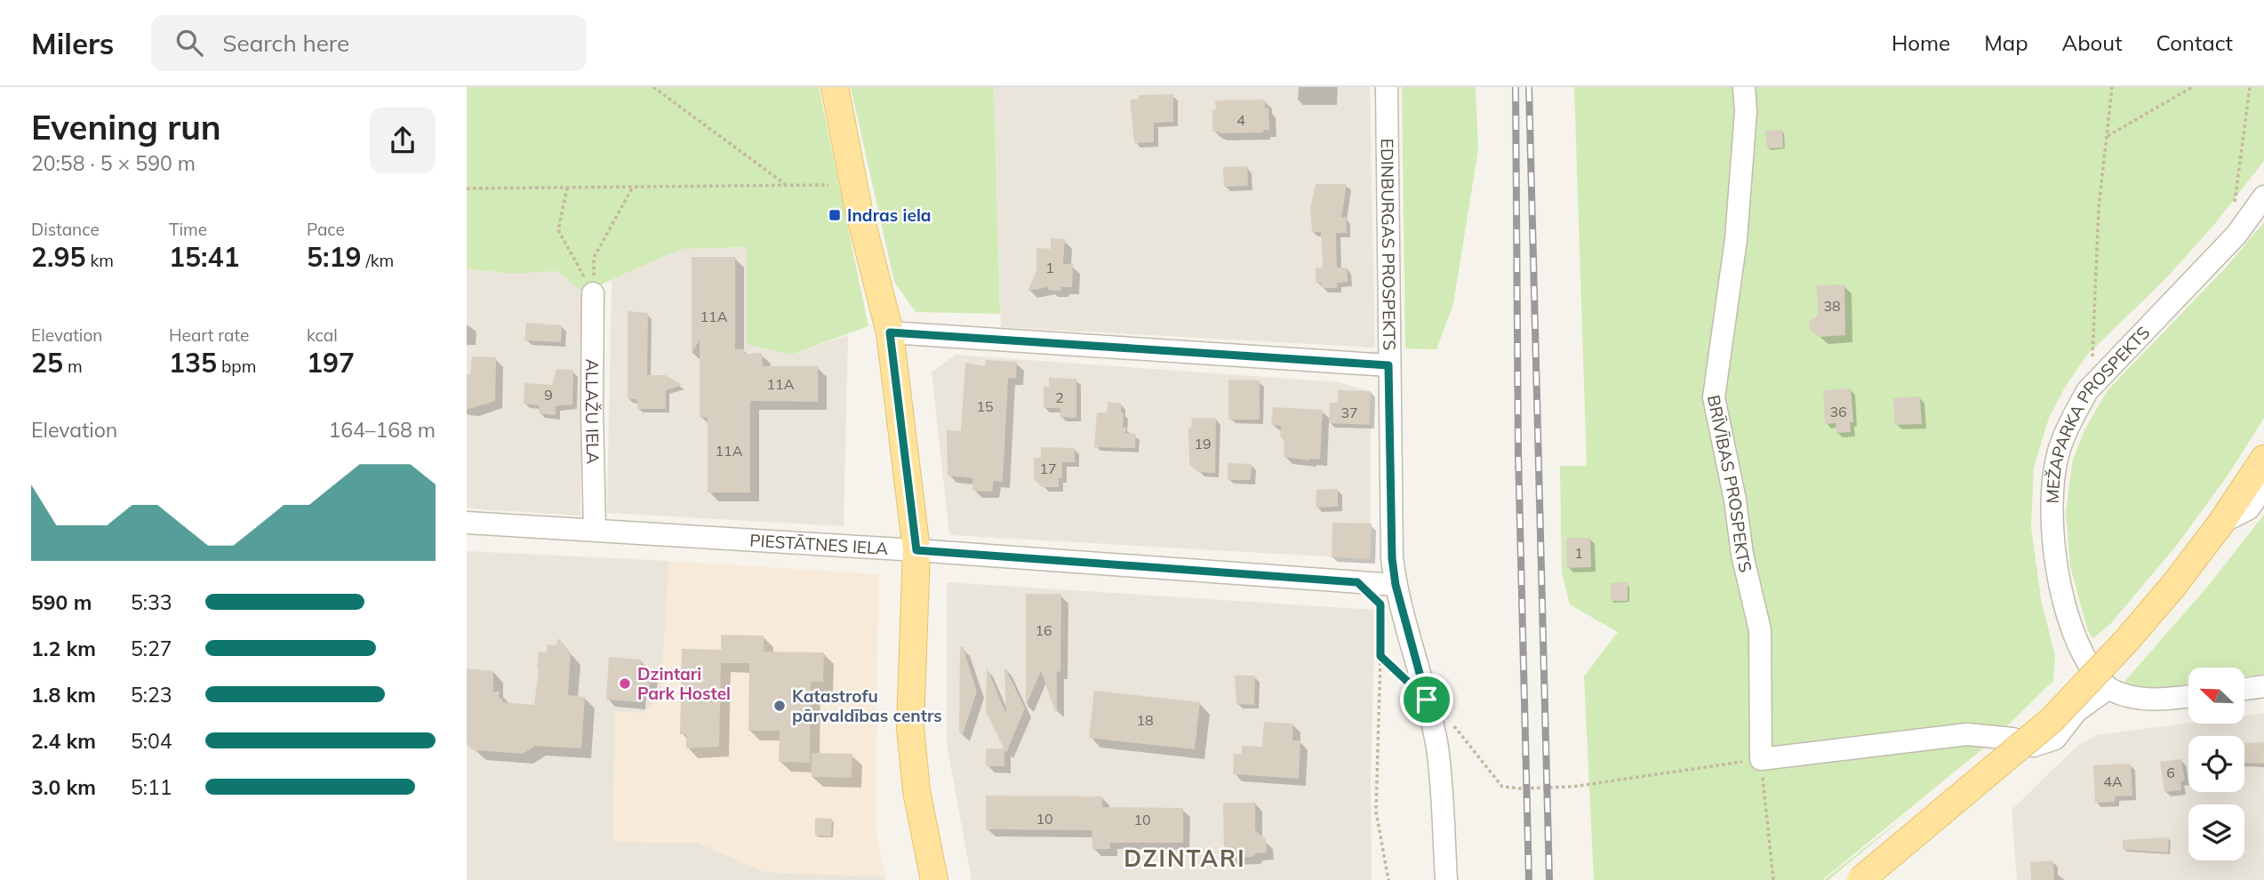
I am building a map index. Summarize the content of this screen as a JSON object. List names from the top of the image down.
{
  "streets": {
    "street": [
      "EDINBURGAS PROSPEKTS",
      "ALLAŽU IELA",
      "MEŽAPARKA PROSPEKTS",
      "BRĪVĪBAS PROSPEKTS",
      "PIESTĀTNES IELA"
    ]
  },
  "crossings": [
    ["EDINBURGAS PROSPEKTS", "PIESTĀTNES IELA"],
    ["ALLAŽU IELA", "PIESTĀTNES IELA"]
  ],
  "districts": ["DZINTARI"],
  "places": {
    "transit": ["Indras iela"],
    "other": ["Dzintari Park Hostel", "Katastrofu pārvaldības centrs"]
  },
  "house_numbers": [
    "4",
    "1",
    "38",
    "11A",
    "11A",
    "9",
    "2",
    "15",
    "36",
    "37",
    "19",
    "11A",
    "17",
    "1",
    "16",
    "18",
    "6",
    "4A",
    "10",
    "10"
  ],
  "north": "top left",
  "page": {
    "header": "Milers",
    "search": "Search here",
    "nav": [
      "Home",
      "Map",
      "About",
      "Contact"
    ],
    "heading": ["Evening run", "20:58 · 5 × 590 m"],
    "stats": [
      ["Distance", "2.95 km"],
      ["Time", "15:41"],
      ["Pace", "5:19 /km"],
      ["Elevation", "25 m"],
      ["Heart rate", "135 bpm"],
      ["kcal", "197"]
    ],
    "chart": ["Elevation", "164–168 m"],
    "list": [
      {
        "name": "590 m",
        "note": "5:33"
      },
      {
        "name": "1.2 km",
        "note": "5:27"
      },
      {
        "name": "1.8 km",
        "note": "5:23"
      },
      {
        "name": "2.4 km",
        "note": "5:04"
      },
      {
        "name": "3.0 km",
        "note": "5:11"
      }
    ]
  }
}
